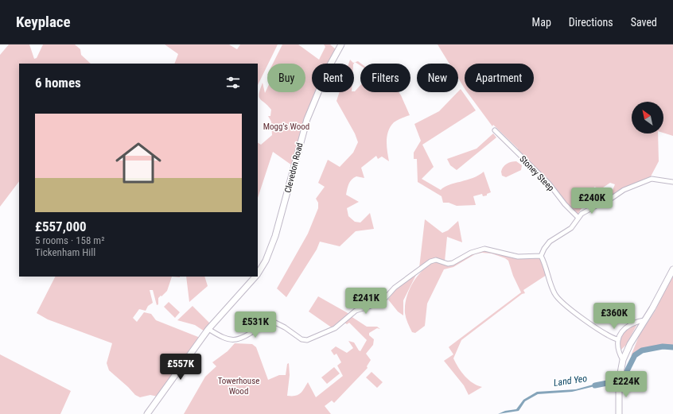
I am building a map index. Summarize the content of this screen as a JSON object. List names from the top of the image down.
{
  "streets": {
    "main road": ["Clevedon Road"],
    "street": ["Stoney Steep"]
  },
  "water": ["Land Yeo"],
  "parks": ["Mogg's Wood", "Towerhouse Wood"],
  "north": "top left",
  "page": {
    "header": "Keyplace",
    "nav": ["Map", "Directions", "Saved"],
    "chip": [
      "Buy",
      "Rent",
      "Filters",
      "New",
      "Apartment"
    ],
    "heading": "6 homes",
    "list": [
      {
        "name": "£557,000",
        "note": "5 rooms · 158 m² · Tickenham Hill"
      }
    ],
    "price": [
      "£240K",
      "£241K",
      "£360K",
      "£531K",
      "£557K",
      "£224K"
    ]
  }
}
